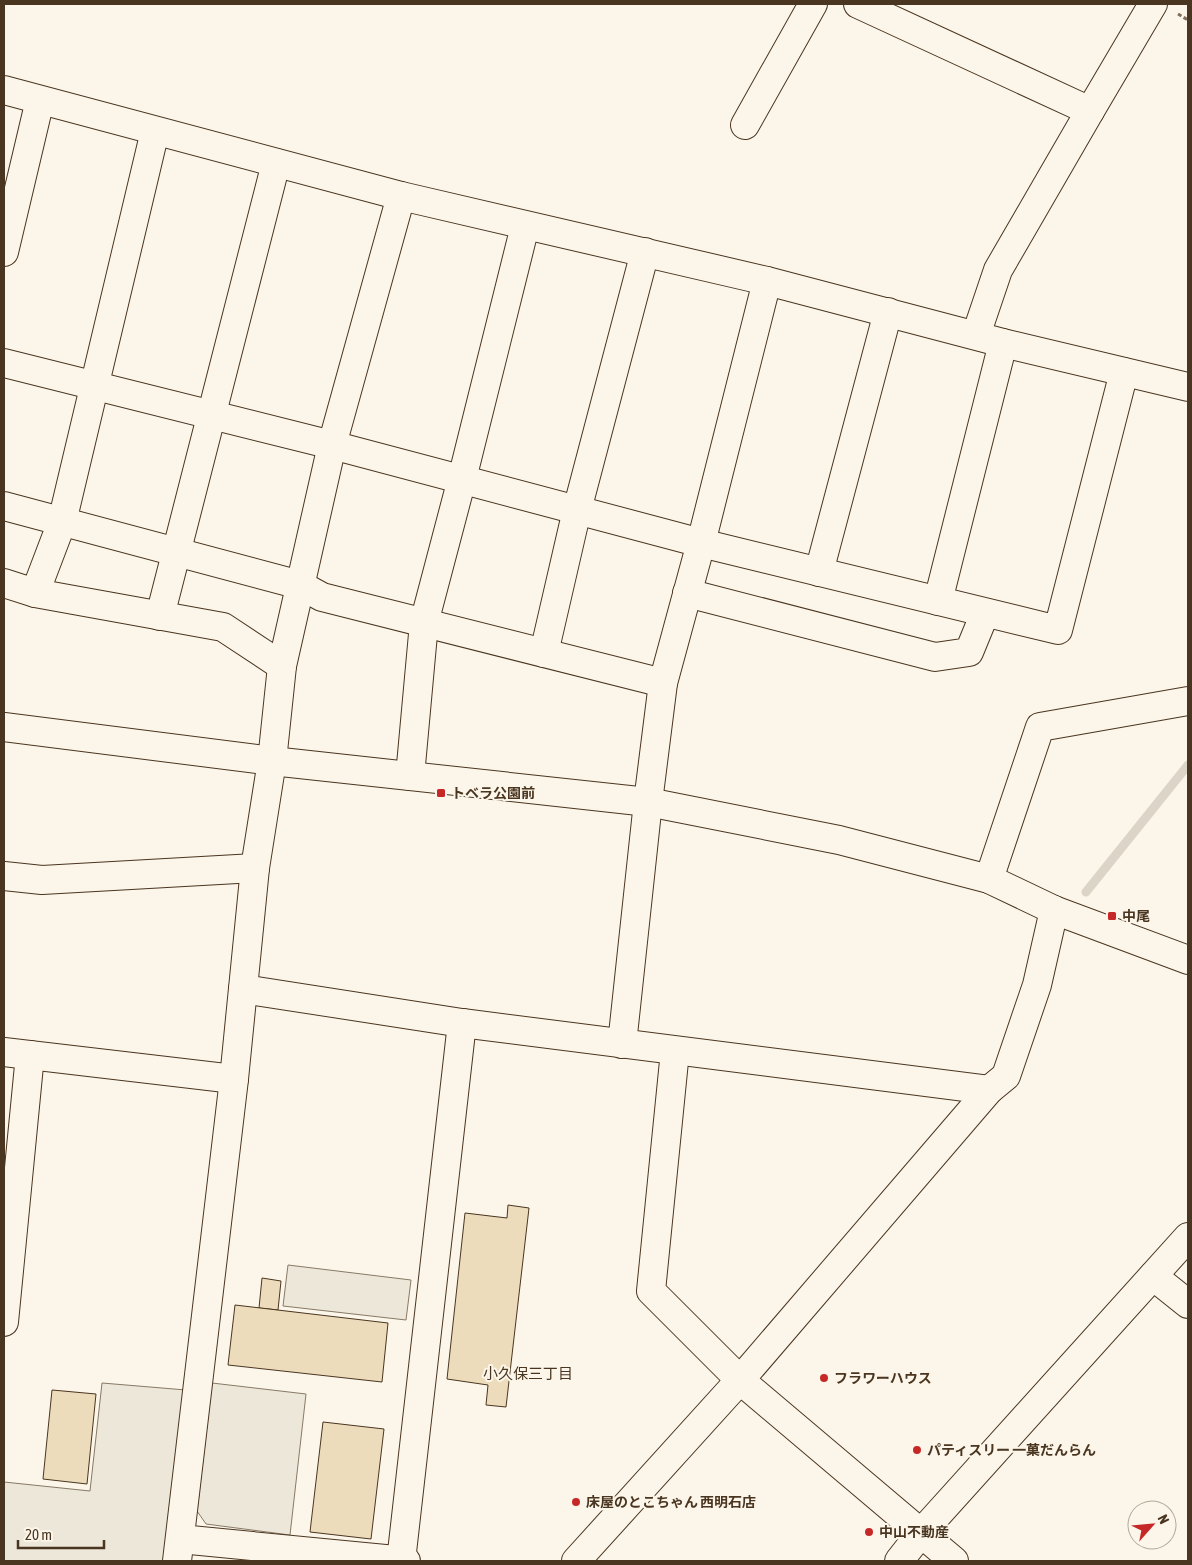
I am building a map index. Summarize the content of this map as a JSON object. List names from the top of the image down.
{
  "districts": ["小久保三丁目"],
  "places": {
    "transit": ["トベラ公園前", "中尾"],
    "other": [
      "フラワーハウス",
      "パティスリー 一菓だんらん",
      "床屋のとこちゃん 西明石店",
      "中山不動産"
    ]
  },
  "scale_bar": "20 m",
  "north": "top right"
}
